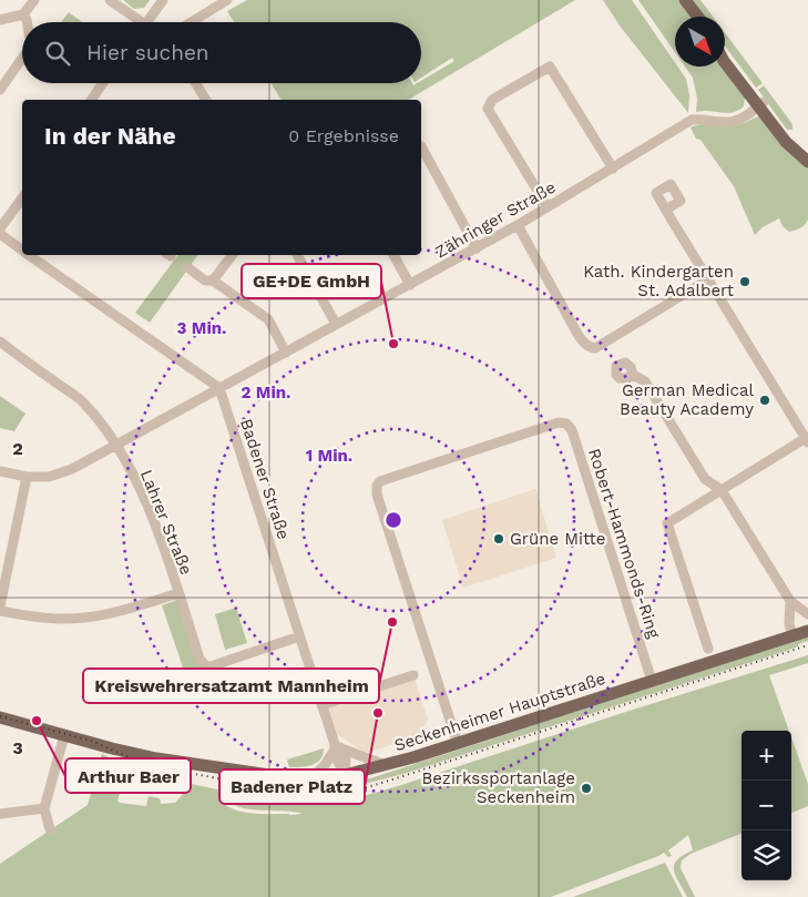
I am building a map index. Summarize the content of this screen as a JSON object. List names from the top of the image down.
{
  "streets": {
    "main road": ["Seckenheimer Hauptstraße"],
    "street": [
      "Zähringer Straße",
      "Badener Straße",
      "Lahrer Straße",
      "Robert-Hammonds-Ring"
    ]
  },
  "crossings": [
    ["Zähringer Straße", "Badener Straße"],
    ["Zähringer Straße", "Lahrer Straße"],
    ["Badener Straße", "Lahrer Straße"],
    ["Badener Straße", "Seckenheimer Hauptstraße"],
    ["Robert-Hammonds-Ring", "Seckenheimer Hauptstraße"]
  ],
  "places": [
    "Kath. Kindergarten St. Adalbert",
    "GE+DE GmbH",
    "German Medical Beauty Academy",
    "Grüne Mitte",
    "Kreiswehrersatzamt Mannheim",
    "Badener Platz",
    "Arthur Baer",
    "Bezirkssportanlage Seckenheim"
  ],
  "north": "bottom right",
  "page": {
    "search": "Hier suchen",
    "heading": ["In der Nähe", "0 Ergebnisse"],
    "map_buttons": ["+", "−"]
  },
  "grid": {
    "rows": ["2", "3"]
  },
  "rings": ["3 Min.", "2 Min.", "1 Min."]
}
